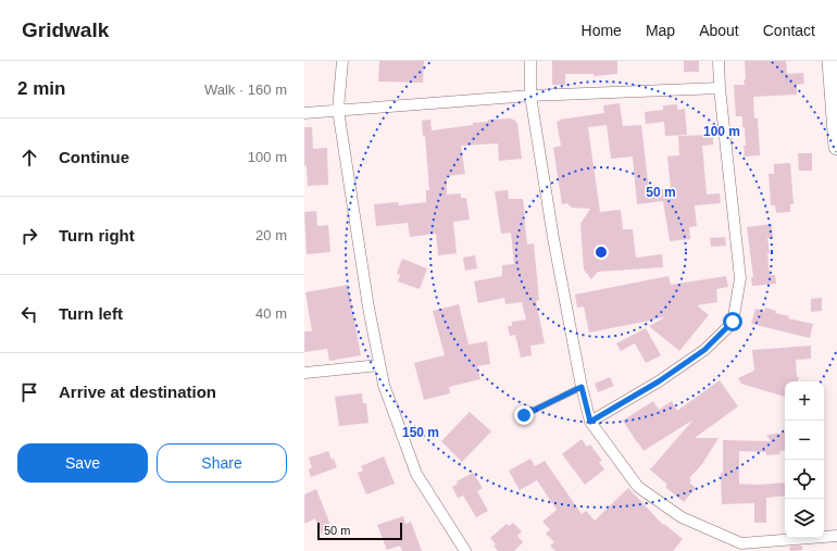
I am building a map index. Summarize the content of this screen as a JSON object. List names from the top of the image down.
{
  "scale_bar": "50 m",
  "page": {
    "header": "Gridwalk",
    "nav": [
      "Home",
      "Map",
      "About",
      "Contact"
    ],
    "heading": ["2 min", "Walk · 160 m"],
    "list": [
      ["Continue", "100 m"],
      ["Turn right", "20 m"],
      ["Turn left", "40 m"],
      "Arrive at destination"
    ],
    "map_buttons": ["+", "−"],
    "buttons": ["Save", "Share"],
    "scale": "50 m"
  },
  "rings": ["100 m", "50 m", "150 m"]
}
